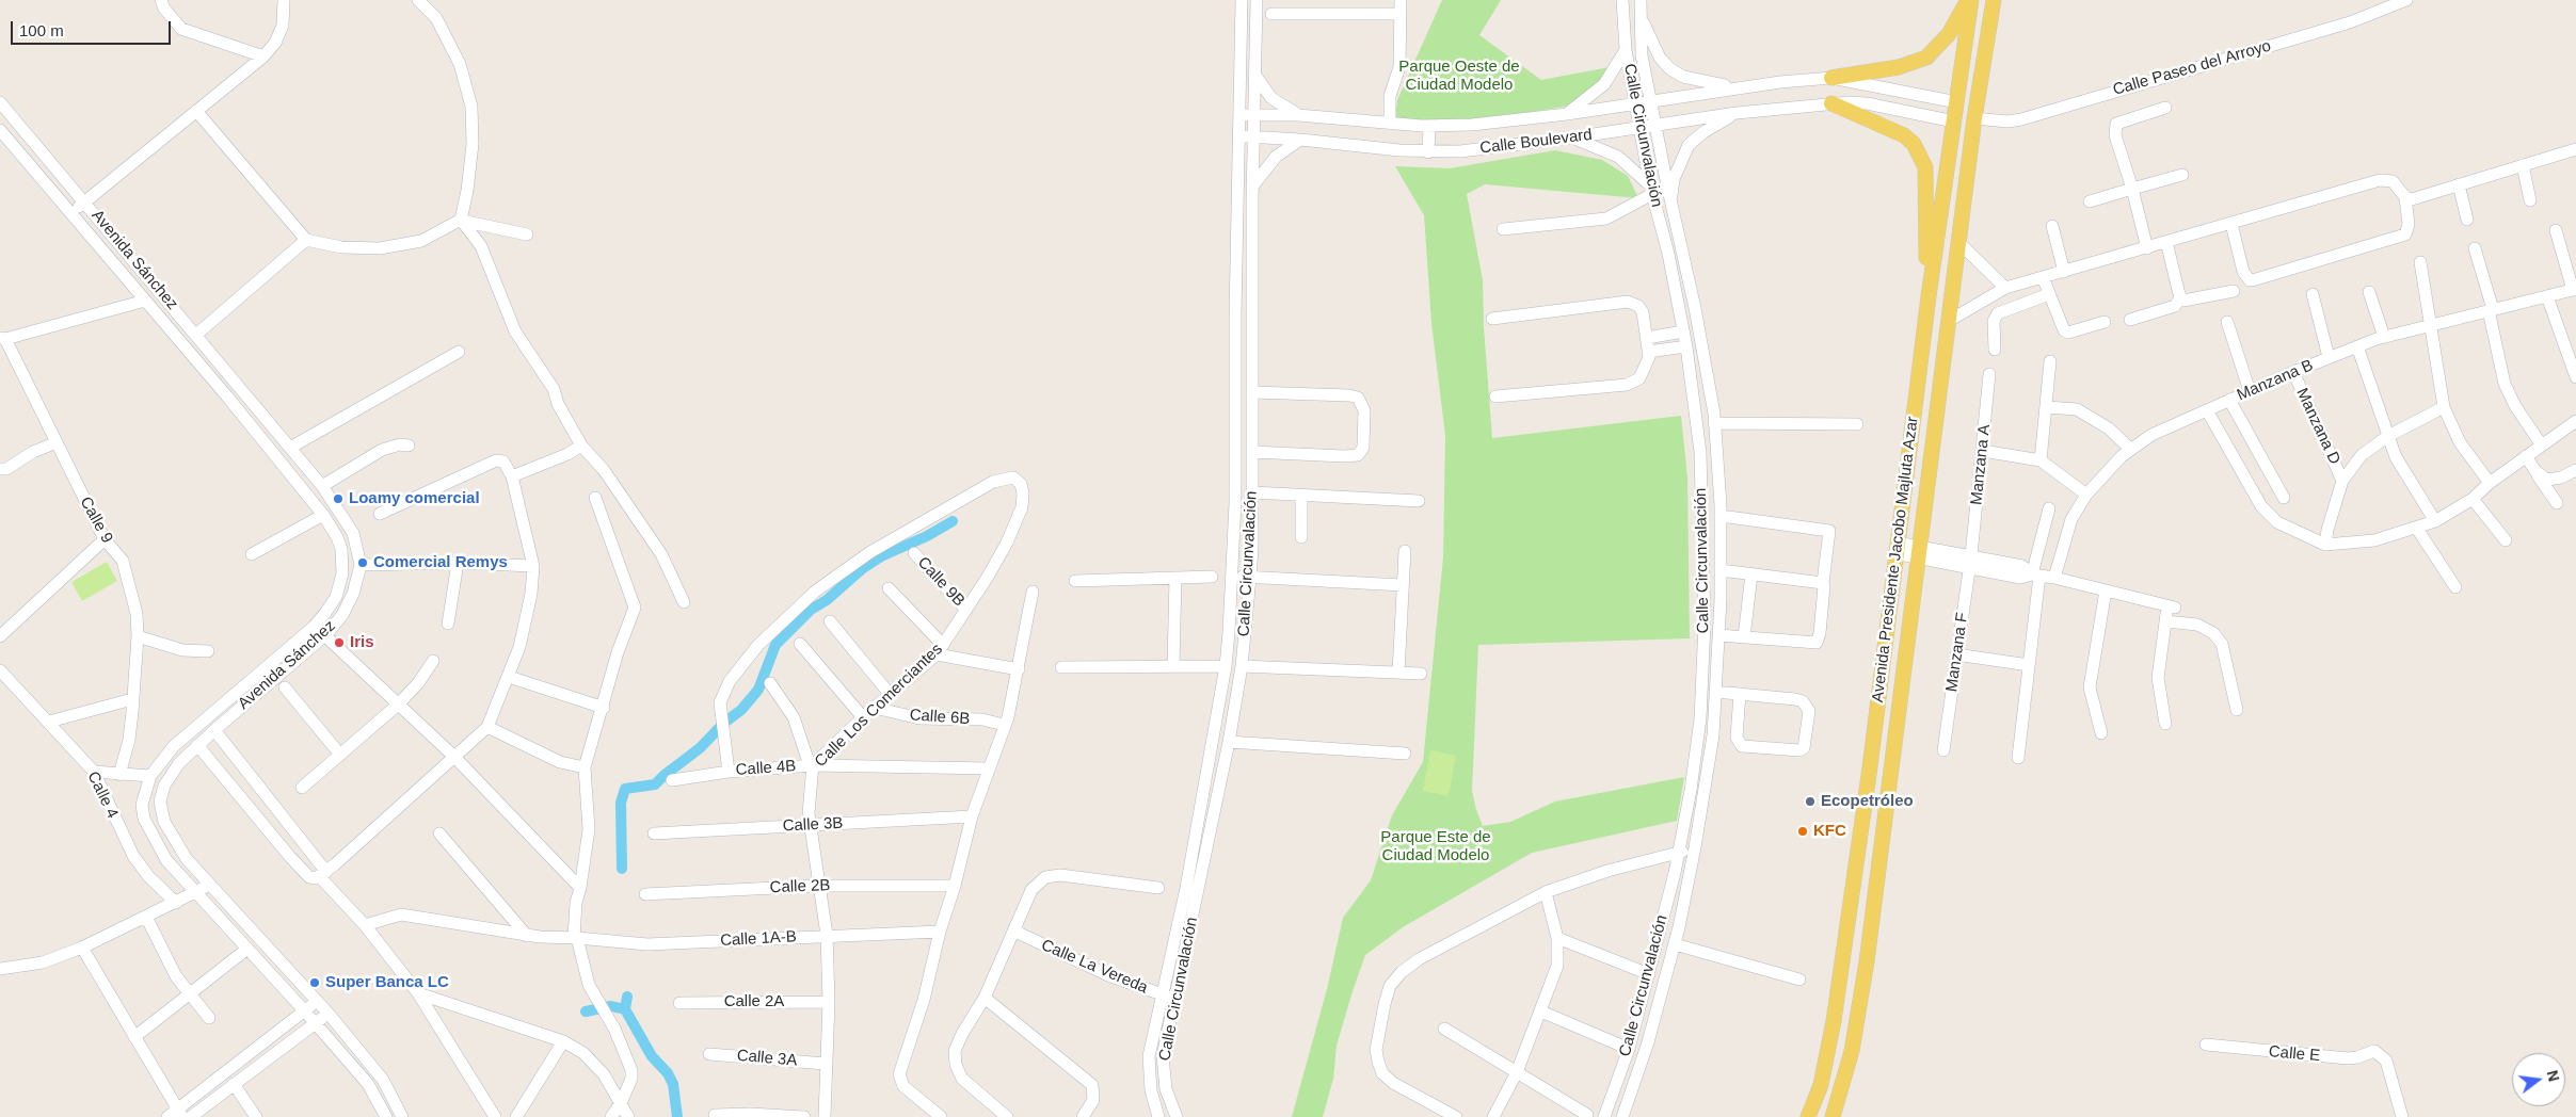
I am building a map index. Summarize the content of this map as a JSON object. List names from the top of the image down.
{
  "streets": {
    "main road": ["Avenida Presidente Jacobo Majluta Azar"],
    "street": [
      "Calle Paseo del Arroyo",
      "Calle Circunvalación",
      "Calle Boulevard",
      "Avenida Sánchez",
      "Manzana B",
      "Manzana D",
      "Manzana A",
      "Calle 9",
      "Calle 9B",
      "Manzana F",
      "Calle Los Comerciantes",
      "Calle 6B",
      "Calle 4B",
      "Calle 4",
      "Calle 3B",
      "Calle 2B",
      "Calle 1A-B",
      "Calle La Vereda",
      "Calle 2A",
      "Calle E",
      "Calle 3A"
    ]
  },
  "crossings": [
    ["Calle Paseo del Arroyo", "Avenida Presidente Jacobo Majluta Azar"],
    ["Calle Circunvalación", "Calle Boulevard"],
    ["Calle Circunvalación", "Calle La Vereda"],
    ["Calle Boulevard", "Avenida Presidente Jacobo Majluta Azar"],
    ["Manzana B", "Manzana D"],
    ["Manzana A", "Manzana F"],
    ["Calle 9B", "Calle Los Comerciantes"],
    ["Calle Los Comerciantes", "Calle 6B"],
    ["Calle Los Comerciantes", "Calle 4B"],
    ["Calle Los Comerciantes", "Calle 3B"],
    ["Calle Los Comerciantes", "Calle 2B"],
    ["Calle Los Comerciantes", "Calle 1A-B"],
    ["Calle Los Comerciantes", "Calle 2A"],
    ["Calle Los Comerciantes", "Calle 3A"]
  ],
  "parks": ["Parque Oeste de Ciudad Modelo", "Parque Este de Ciudad Modelo"],
  "places": [
    "Loamy comercial",
    "Comercial Remys",
    "Iris",
    "Ecopetróleo",
    "KFC",
    "Super Banca LC"
  ],
  "scale_bar": "100 m",
  "north": "right"
}
